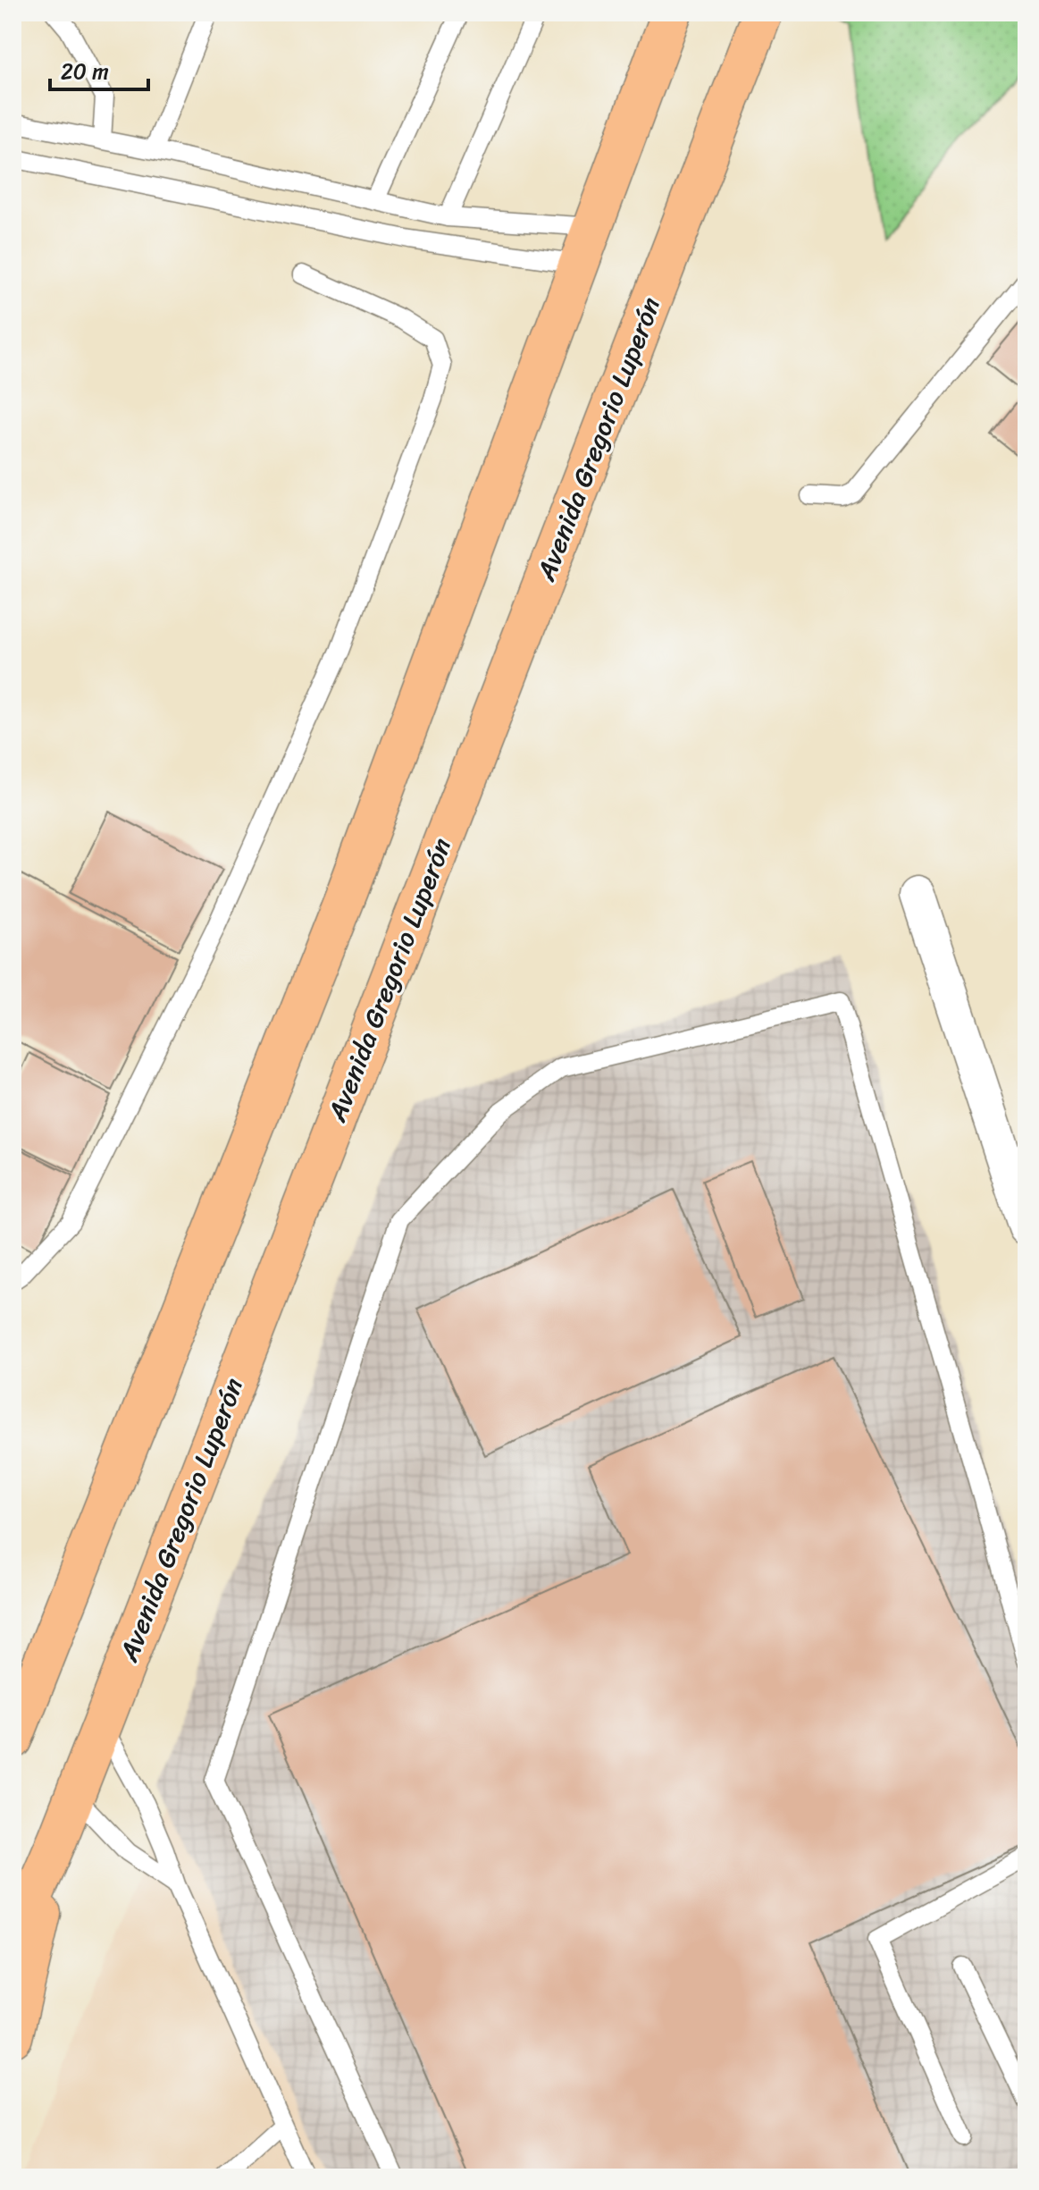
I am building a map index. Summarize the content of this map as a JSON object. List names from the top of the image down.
{
  "streets": {
    "main road": ["Avenida Gregorio Luperón"]
  },
  "scale_bar": "20 m"
}
